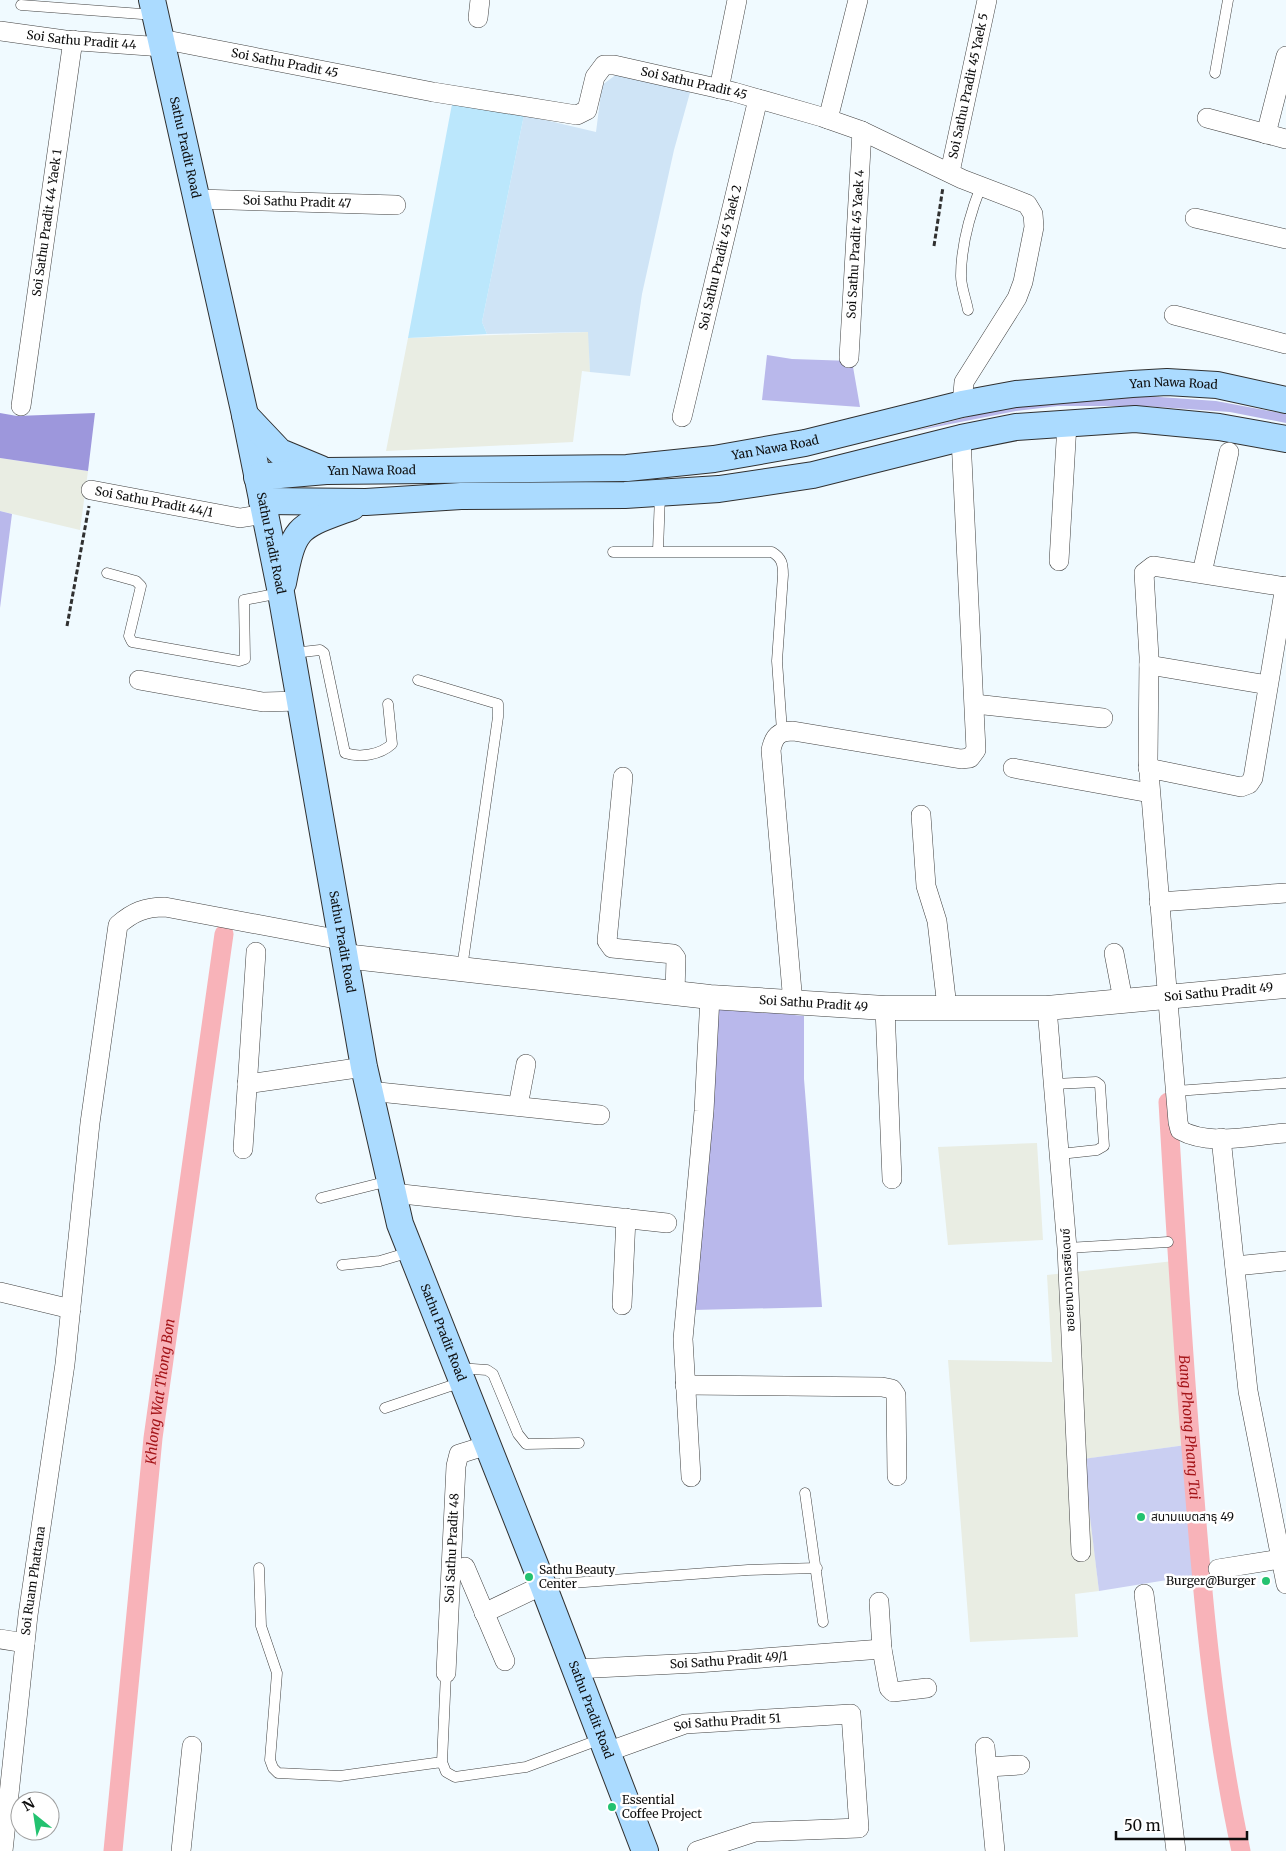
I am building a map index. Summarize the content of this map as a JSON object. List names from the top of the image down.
{
  "streets": {
    "main road": ["Sathu Pradit Road", "Yan Nawa Road"],
    "street": [
      "Soi Sathu Pradit 44",
      "Soi Sathu Pradit 45",
      "Soi Sathu Pradit 45 Yaek 5",
      "Soi Sathu Pradit 47",
      "Soi Sathu Pradit 44 Yaek 1",
      "Soi Sathu Pradit 45 Yaek 4",
      "Soi Sathu Pradit 45 Yaek 2",
      "Soi Sathu Pradit 44/1",
      "Soi Sathu Pradit 49",
      "ซอยยานาวาเรสซิเดนซ์",
      "Soi Sathu Pradit 48",
      "Soi Ruam Phattana",
      "Soi Sathu Pradit 49/1",
      "Soi Sathu Pradit 51"
    ]
  },
  "crossings": [
    ["Soi Sathu Pradit 44", "Soi Sathu Pradit 45"],
    ["Soi Sathu Pradit 44", "Sathu Pradit Road"],
    ["Soi Sathu Pradit 44", "Soi Sathu Pradit 44 Yaek 1"],
    ["Soi Sathu Pradit 45", "Soi Sathu Pradit 45 Yaek 5"],
    ["Soi Sathu Pradit 45", "Sathu Pradit Road"],
    ["Soi Sathu Pradit 45", "Soi Sathu Pradit 45 Yaek 4"],
    ["Soi Sathu Pradit 45", "Soi Sathu Pradit 45 Yaek 2"],
    ["Soi Sathu Pradit 45", "Yan Nawa Road"],
    ["Sathu Pradit Road", "Soi Sathu Pradit 47"],
    ["Sathu Pradit Road", "Yan Nawa Road"],
    ["Sathu Pradit Road", "Soi Sathu Pradit 44/1"],
    ["Sathu Pradit Road", "Soi Sathu Pradit 49"],
    ["Sathu Pradit Road", "Soi Sathu Pradit 48"],
    ["Sathu Pradit Road", "Soi Ruam Phattana"],
    ["Sathu Pradit Road", "Soi Sathu Pradit 49/1"],
    ["Sathu Pradit Road", "Soi Sathu Pradit 51"],
    ["Yan Nawa Road", "Soi Sathu Pradit 44/1"],
    ["Soi Sathu Pradit 49", "ซอยยานาวาเรสซิเดนซ์"],
    ["Soi Sathu Pradit 49", "Soi Ruam Phattana"]
  ],
  "water": ["Khlong Wat Thong Bon", "Bang Phong Phang Tai"],
  "places": [
    "สนามแบตสาธุ 49",
    "Sathu Beauty Center",
    "Burger@Burger",
    "Essential Coffee Project"
  ],
  "scale_bar": "50 m",
  "north": "top left"
}
